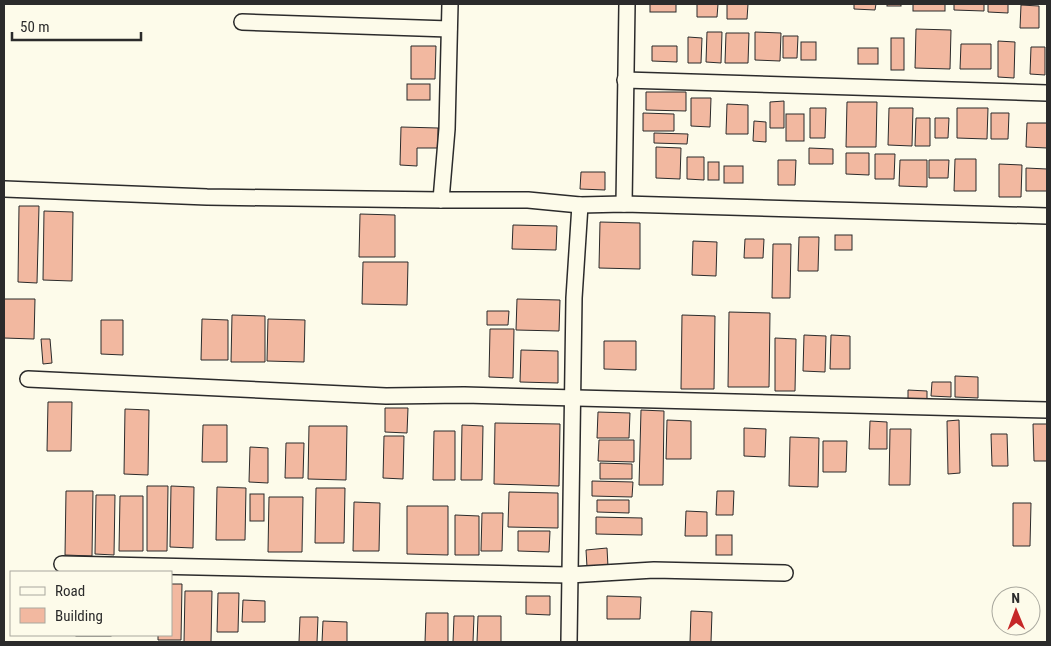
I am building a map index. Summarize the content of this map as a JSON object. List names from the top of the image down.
{
  "legend": ["Road", "Building"],
  "scale_bar": "50 m",
  "north": "top"
}
